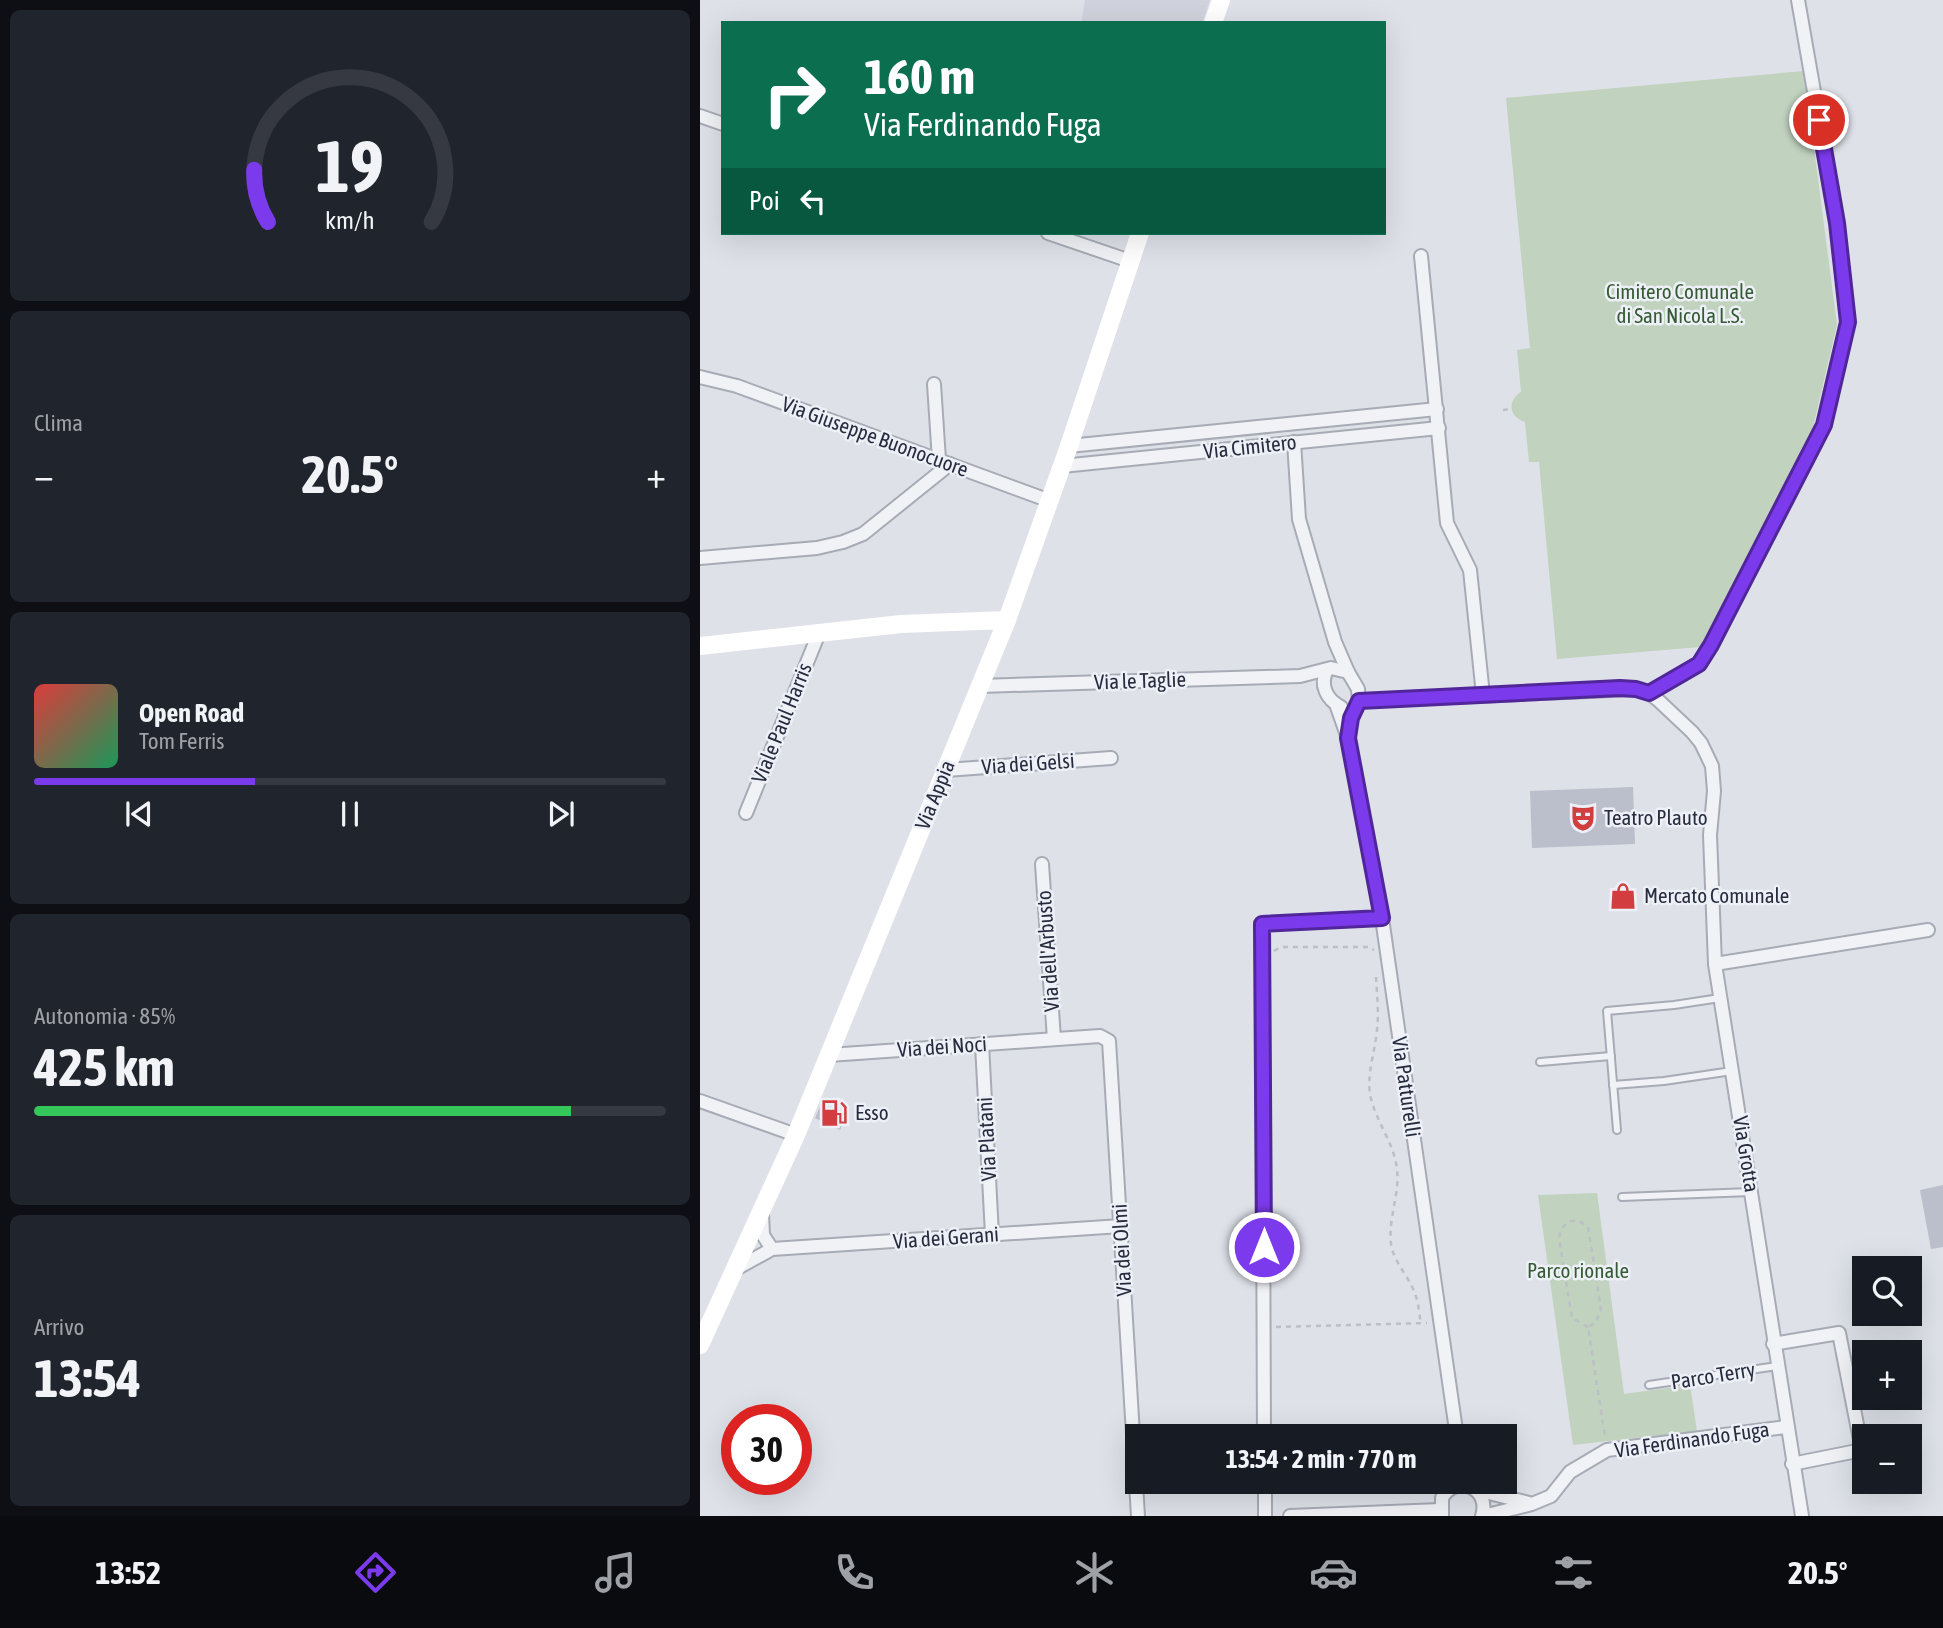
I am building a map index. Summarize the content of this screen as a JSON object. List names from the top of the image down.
{
  "streets": {
    "street": [
      "Via Giuseppe Buonocuore",
      "Via Cimitero",
      "Via le Taglie",
      "Viale Paul Harris",
      "Via dei Gelsi",
      "Via Appia",
      "Via dell'Arbusto",
      "Via dei Noci",
      "Via Patturelli",
      "Via Platani",
      "Via Grotta",
      "Via dei Gerani",
      "Via dei Olmi",
      "Via Ferdinando Fuga"
    ],
    "lane": ["Parco Terry"]
  },
  "crossings": [
    ["Via Giuseppe Buonocuore", "Via Appia"],
    ["Via Cimitero", "Via Appia"],
    ["Via le Taglie", "Via Appia"],
    ["Via le Taglie", "Via Patturelli"],
    ["Viale Paul Harris", "Via Appia"],
    ["Via dei Gelsi", "Via Appia"],
    ["Via Appia", "Via dei Noci"],
    ["Via Appia", "Via dei Gerani"],
    ["Via dell'Arbusto", "Via dei Noci"],
    ["Via dell'Arbusto", "Via dei Olmi"],
    ["Via dei Noci", "Via Platani"],
    ["Via dei Noci", "Via dei Olmi"],
    ["Via Platani", "Via dei Gerani"],
    ["Via Grotta", "Parco Terry"],
    ["Via Grotta", "Via Ferdinando Fuga"],
    ["Via dei Gerani", "Via dei Olmi"]
  ],
  "parks": ["Cimitero Comunale di San Nicola L.S.", "Parco rionale"],
  "places": {
    "theatre": ["Teatro Plauto"],
    "shop": ["Mercato Comunale"],
    "fuel station": ["Esso"]
  },
  "page": {
    "turn": ["160 m", "Via Ferdinando Fuga"],
    "then": "Poi",
    "tile": [
      "Clima",
      ["Autonomia · 85%", "425 km"],
      ["Arrivo", "13:54"]
    ],
    "heat": ["−", "20.5°", "+"],
    "song": ["Open Road", "Tom Ferris"],
    "map_buttons": ["+", "−"],
    "limit": "30",
    "trip": "13:54 · 2 min · 770 m",
    "tabs": ["13:52", "20.5°"],
    "gauge": ["19", "km/h"]
  }
}
